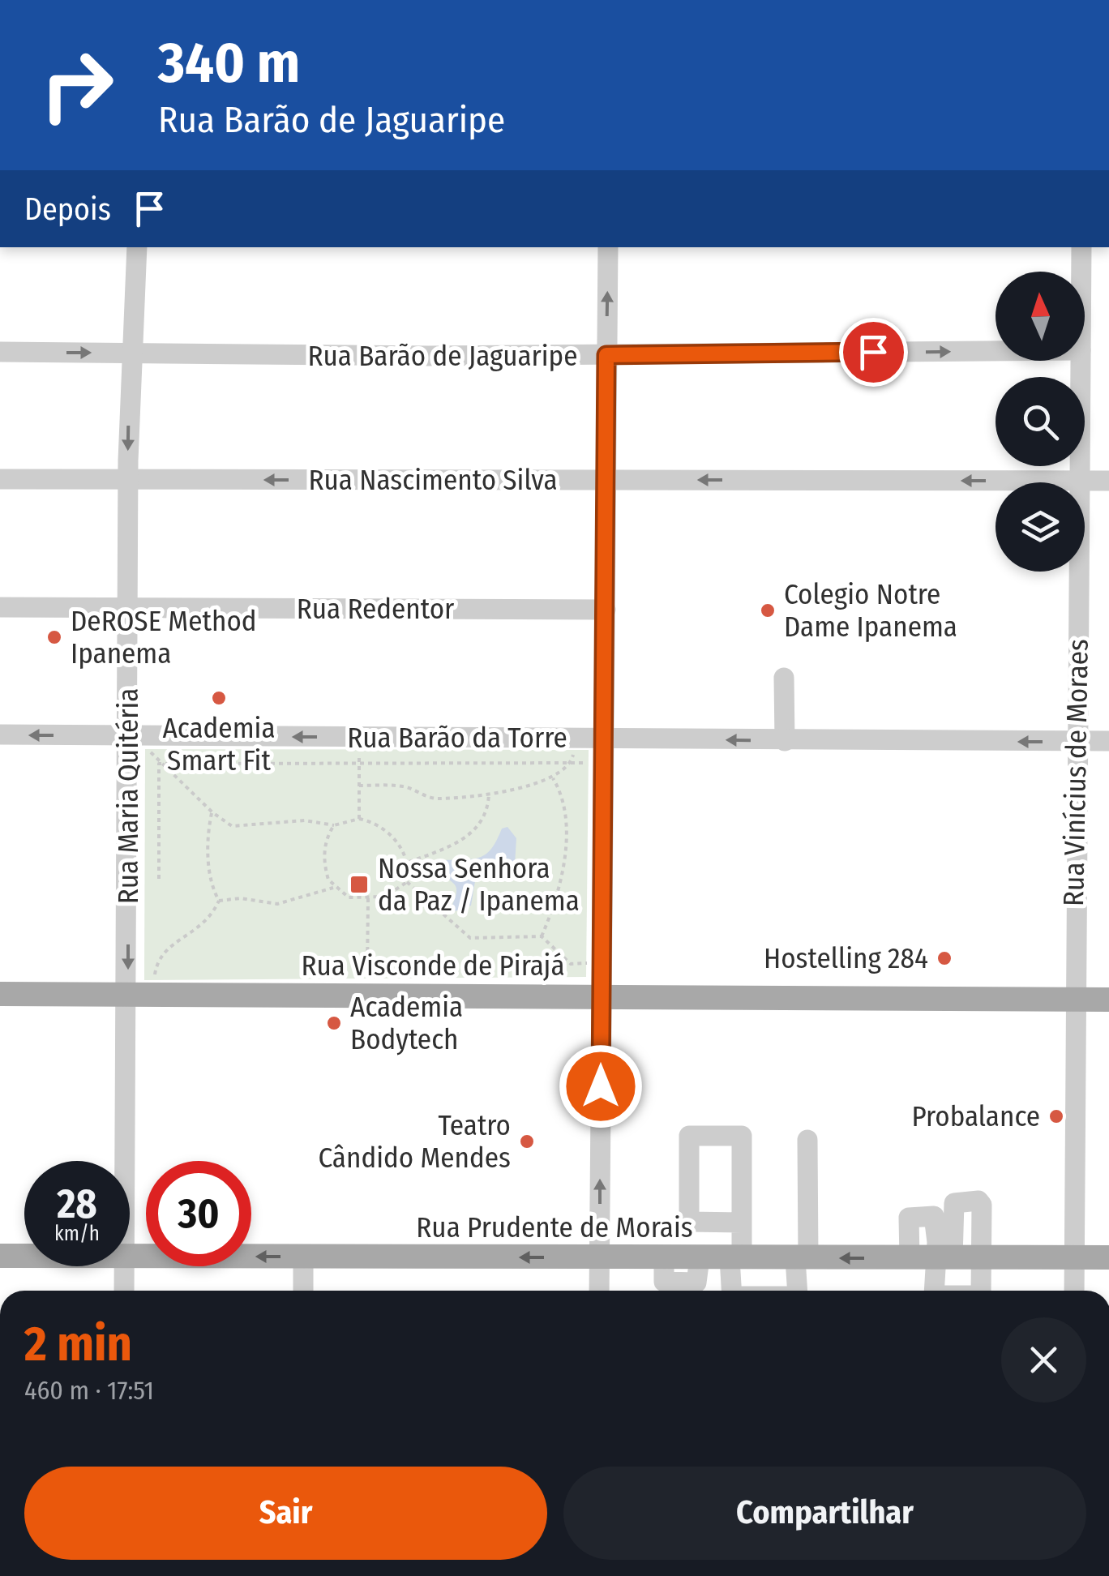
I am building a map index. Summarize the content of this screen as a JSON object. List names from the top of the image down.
{
  "streets": {
    "main road": ["Rua Visconde de Pirajá", "Rua Prudente de Morais"],
    "street": [
      "Rua Barão de Jaguaripe",
      "Rua Nascimento Silva",
      "Rua Redentor",
      "Rua Barão da Torre",
      "Rua Vinícius de Moraes",
      "Rua Maria Quitéria"
    ]
  },
  "crossings": [
    ["Rua Barão de Jaguaripe", "Rua Maria Quitéria"],
    ["Rua Nascimento Silva", "Rua Vinícius de Moraes"],
    ["Rua Nascimento Silva", "Rua Maria Quitéria"],
    ["Rua Redentor", "Rua Maria Quitéria"],
    ["Rua Barão da Torre", "Rua Vinícius de Moraes"],
    ["Rua Barão da Torre", "Rua Maria Quitéria"],
    ["Rua Vinícius de Moraes", "Rua Visconde de Pirajá"],
    ["Rua Vinícius de Moraes", "Rua Prudente de Morais"],
    ["Rua Maria Quitéria", "Rua Visconde de Pirajá"]
  ],
  "one_way": [
    "Rua Barão de Jaguaripe",
    "Rua Nascimento Silva",
    "Rua Barão da Torre",
    "Rua Maria Quitéria",
    "Rua Prudente de Morais"
  ],
  "places": {
    "other": [
      "Colegio Notre Dame Ipanema",
      "DeROSE Method Ipanema",
      "Academia Smart Fit",
      "Hostelling 284",
      "Academia Bodytech",
      "Probalance",
      "Teatro Cândido Mendes"
    ],
    "transit": ["Nossa Senhora da Paz / Ipanema"]
  },
  "north": "top",
  "page": {
    "turn": ["340 m", "Rua Barão de Jaguaripe"],
    "then": "Depois",
    "speed": "28 km/h",
    "limit": "30",
    "heading": ["2 min", "460 m · 17:51"],
    "buttons": ["Sair", "Compartilhar"]
  }
}
